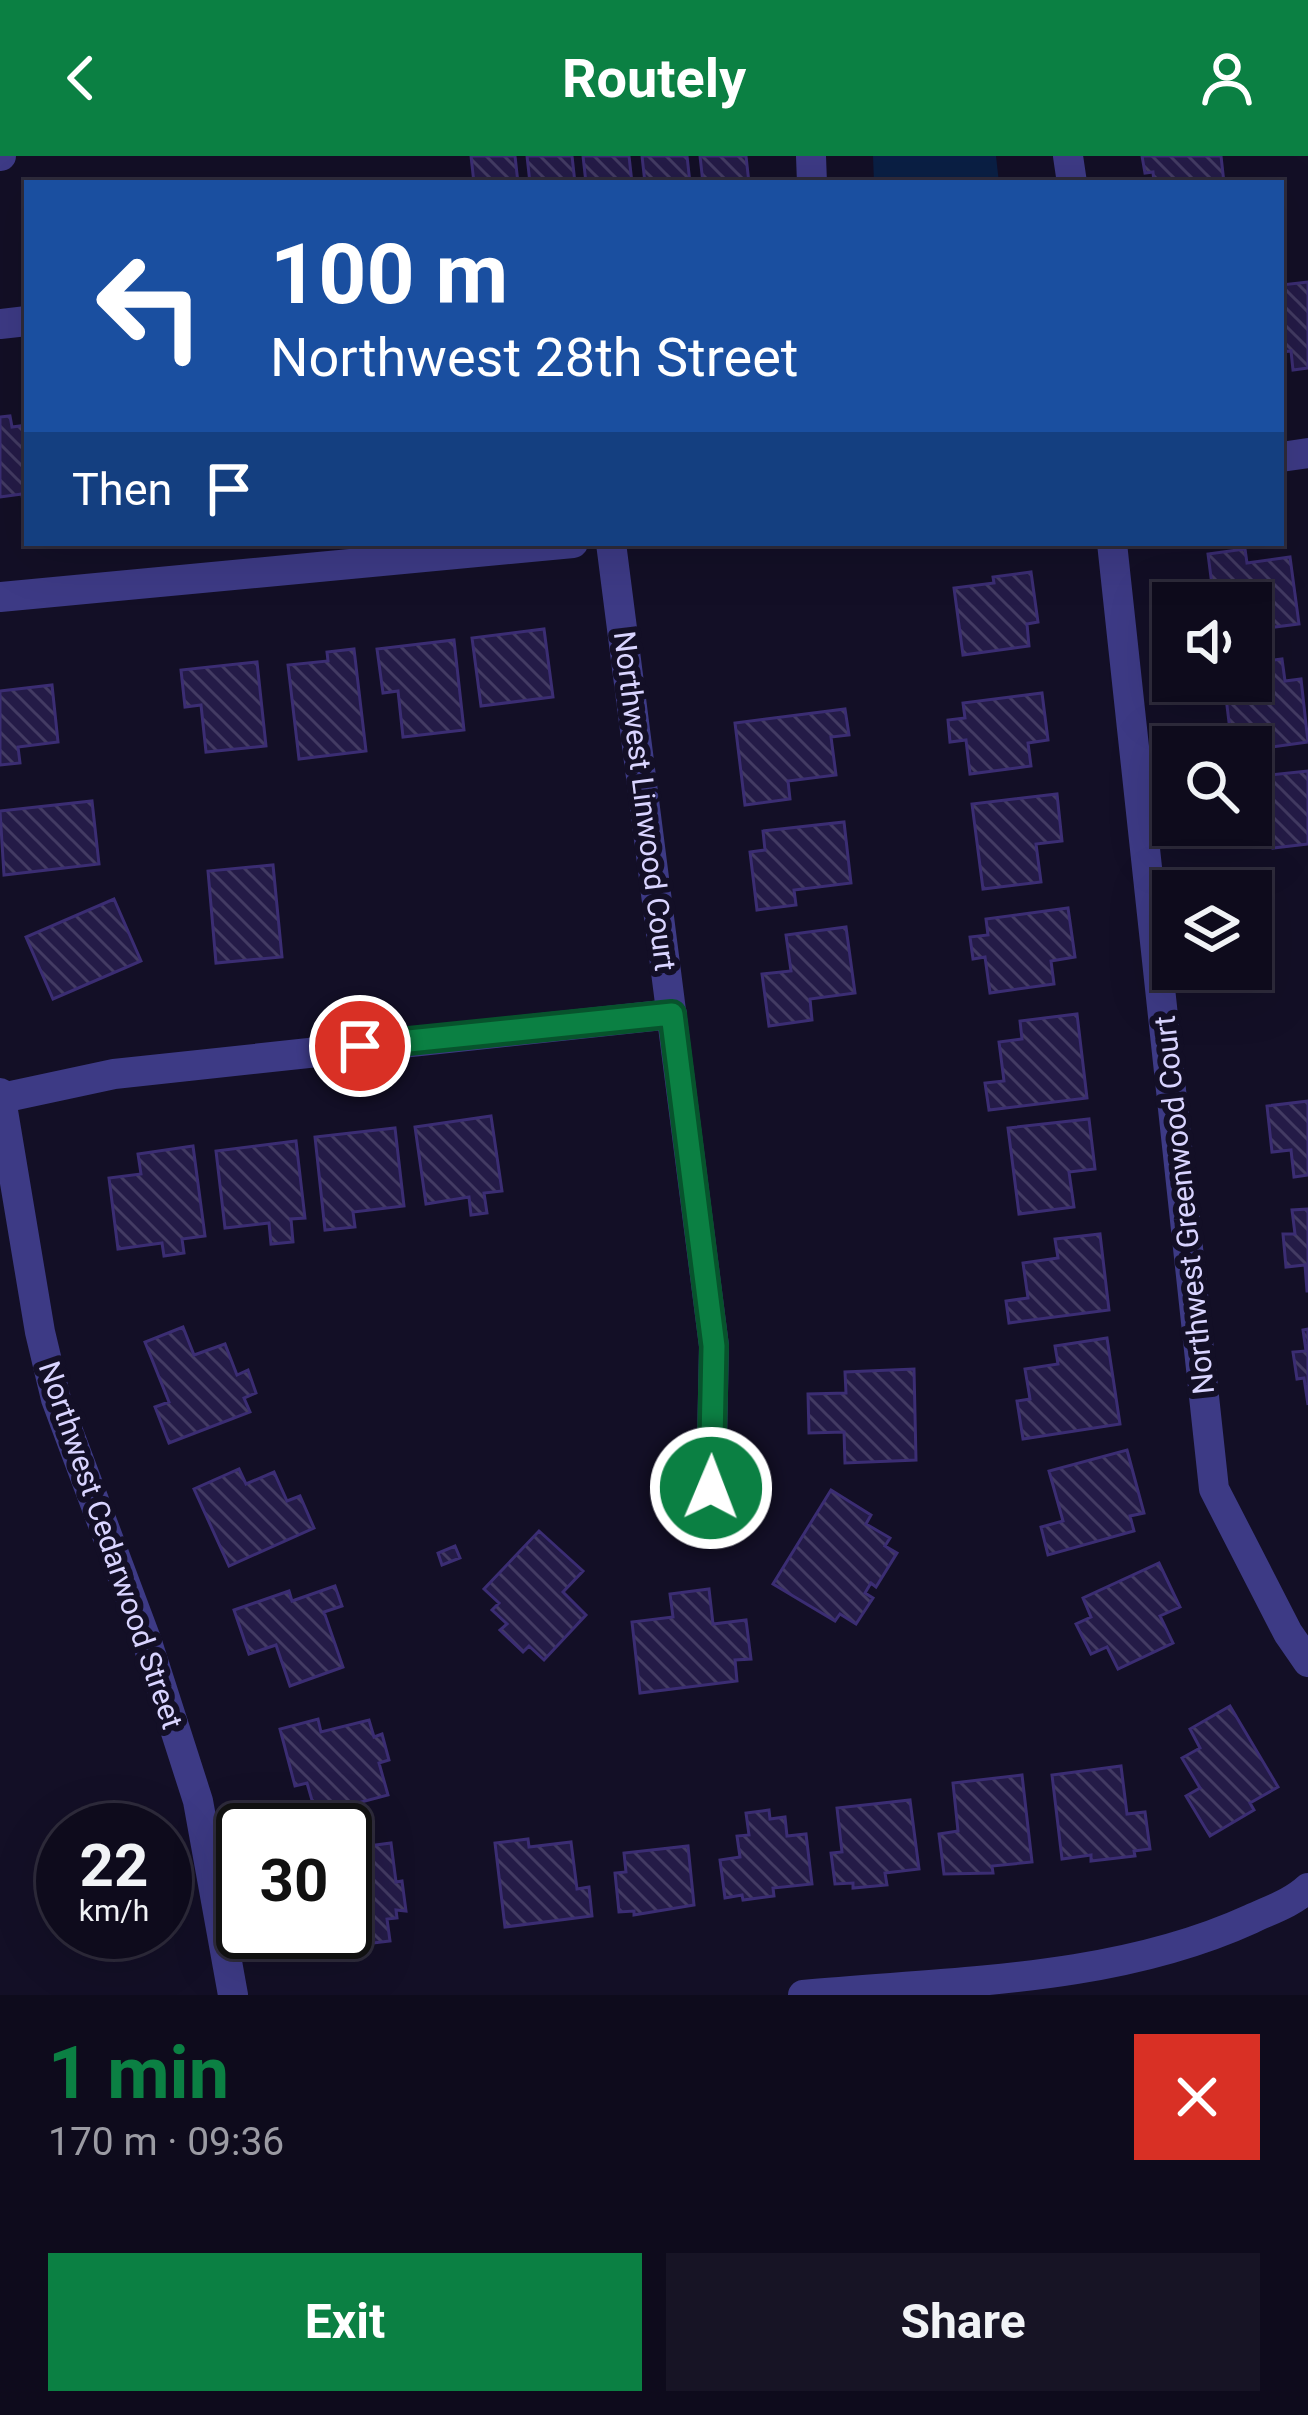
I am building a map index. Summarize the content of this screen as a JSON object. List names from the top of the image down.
{
  "streets": {
    "street": ["Northwest Linwood Court", "Northwest Greenwood Court", "Northwest Cedarwood Street"]
  },
  "page": {
    "header": "Routely",
    "turn": ["100 m", "Northwest 28th Street"],
    "then": "Then",
    "speed": "22 km/h",
    "limit": "30",
    "heading": ["1 min", "170 m · 09:36"],
    "buttons": ["Exit", "Share"]
  }
}
